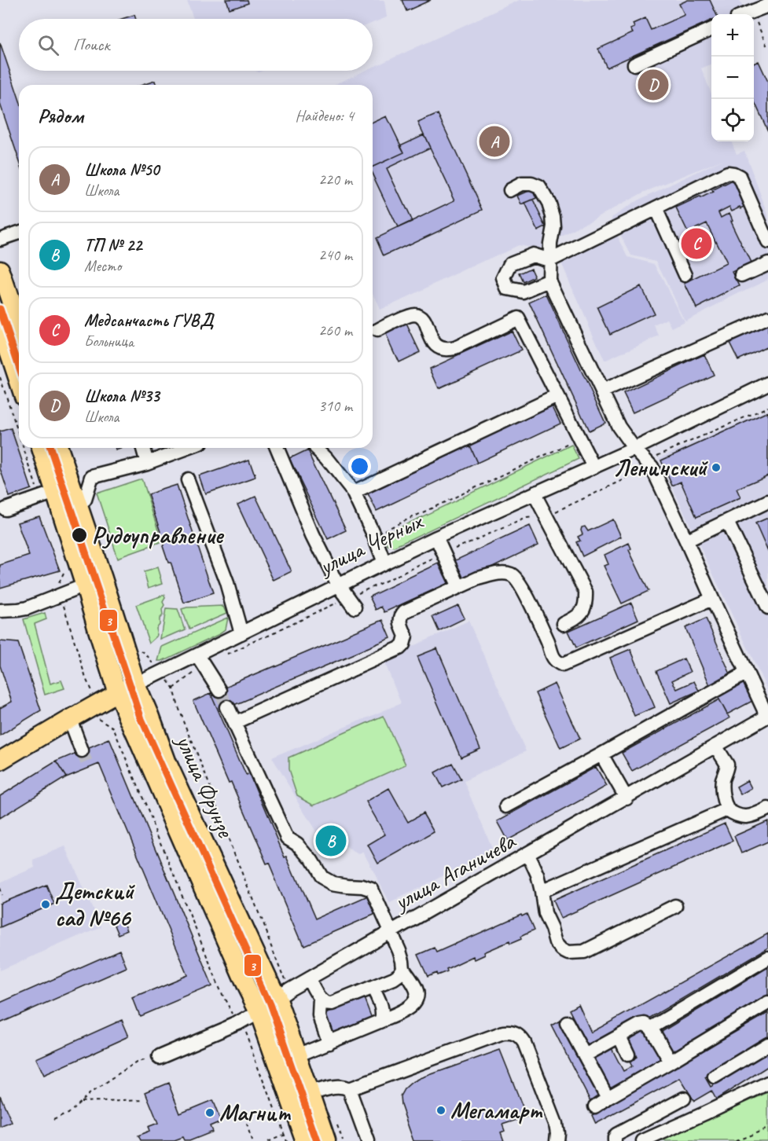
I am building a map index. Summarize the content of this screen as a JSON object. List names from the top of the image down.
{
  "streets": {
    "main road": ["улица Черных", "улица Фрунзе"],
    "street": ["улица Аганичева"]
  },
  "crossings": [
    ["улица Черных", "улица Фрунзе"],
    ["улица Фрунзе", "улица Аганичева"]
  ],
  "places": [
    "Ленинский",
    "Рудоуправление",
    "Детский сад №66",
    "Мегамарт",
    "Магнит"
  ],
  "lines": ["transit line 3"],
  "page": {
    "map_buttons": ["+", "−"],
    "search": "Поиск",
    "pins": [
      "D",
      "A",
      "C",
      "B"
    ],
    "heading": ["Рядом", "Найдено: 4"],
    "list": [
      {
        "mark": "A",
        "name": "Школа №50",
        "note": "Школа",
        "value": "220 m"
      },
      {
        "mark": "B",
        "name": "ТП № 22",
        "note": "Место",
        "value": "240 m"
      },
      {
        "mark": "C",
        "name": "Медсанчасть ГУВД",
        "note": "Больница",
        "value": "260 m"
      },
      {
        "mark": "D",
        "name": "Школа №33",
        "note": "Школа",
        "value": "310 m"
      }
    ]
  }
}
